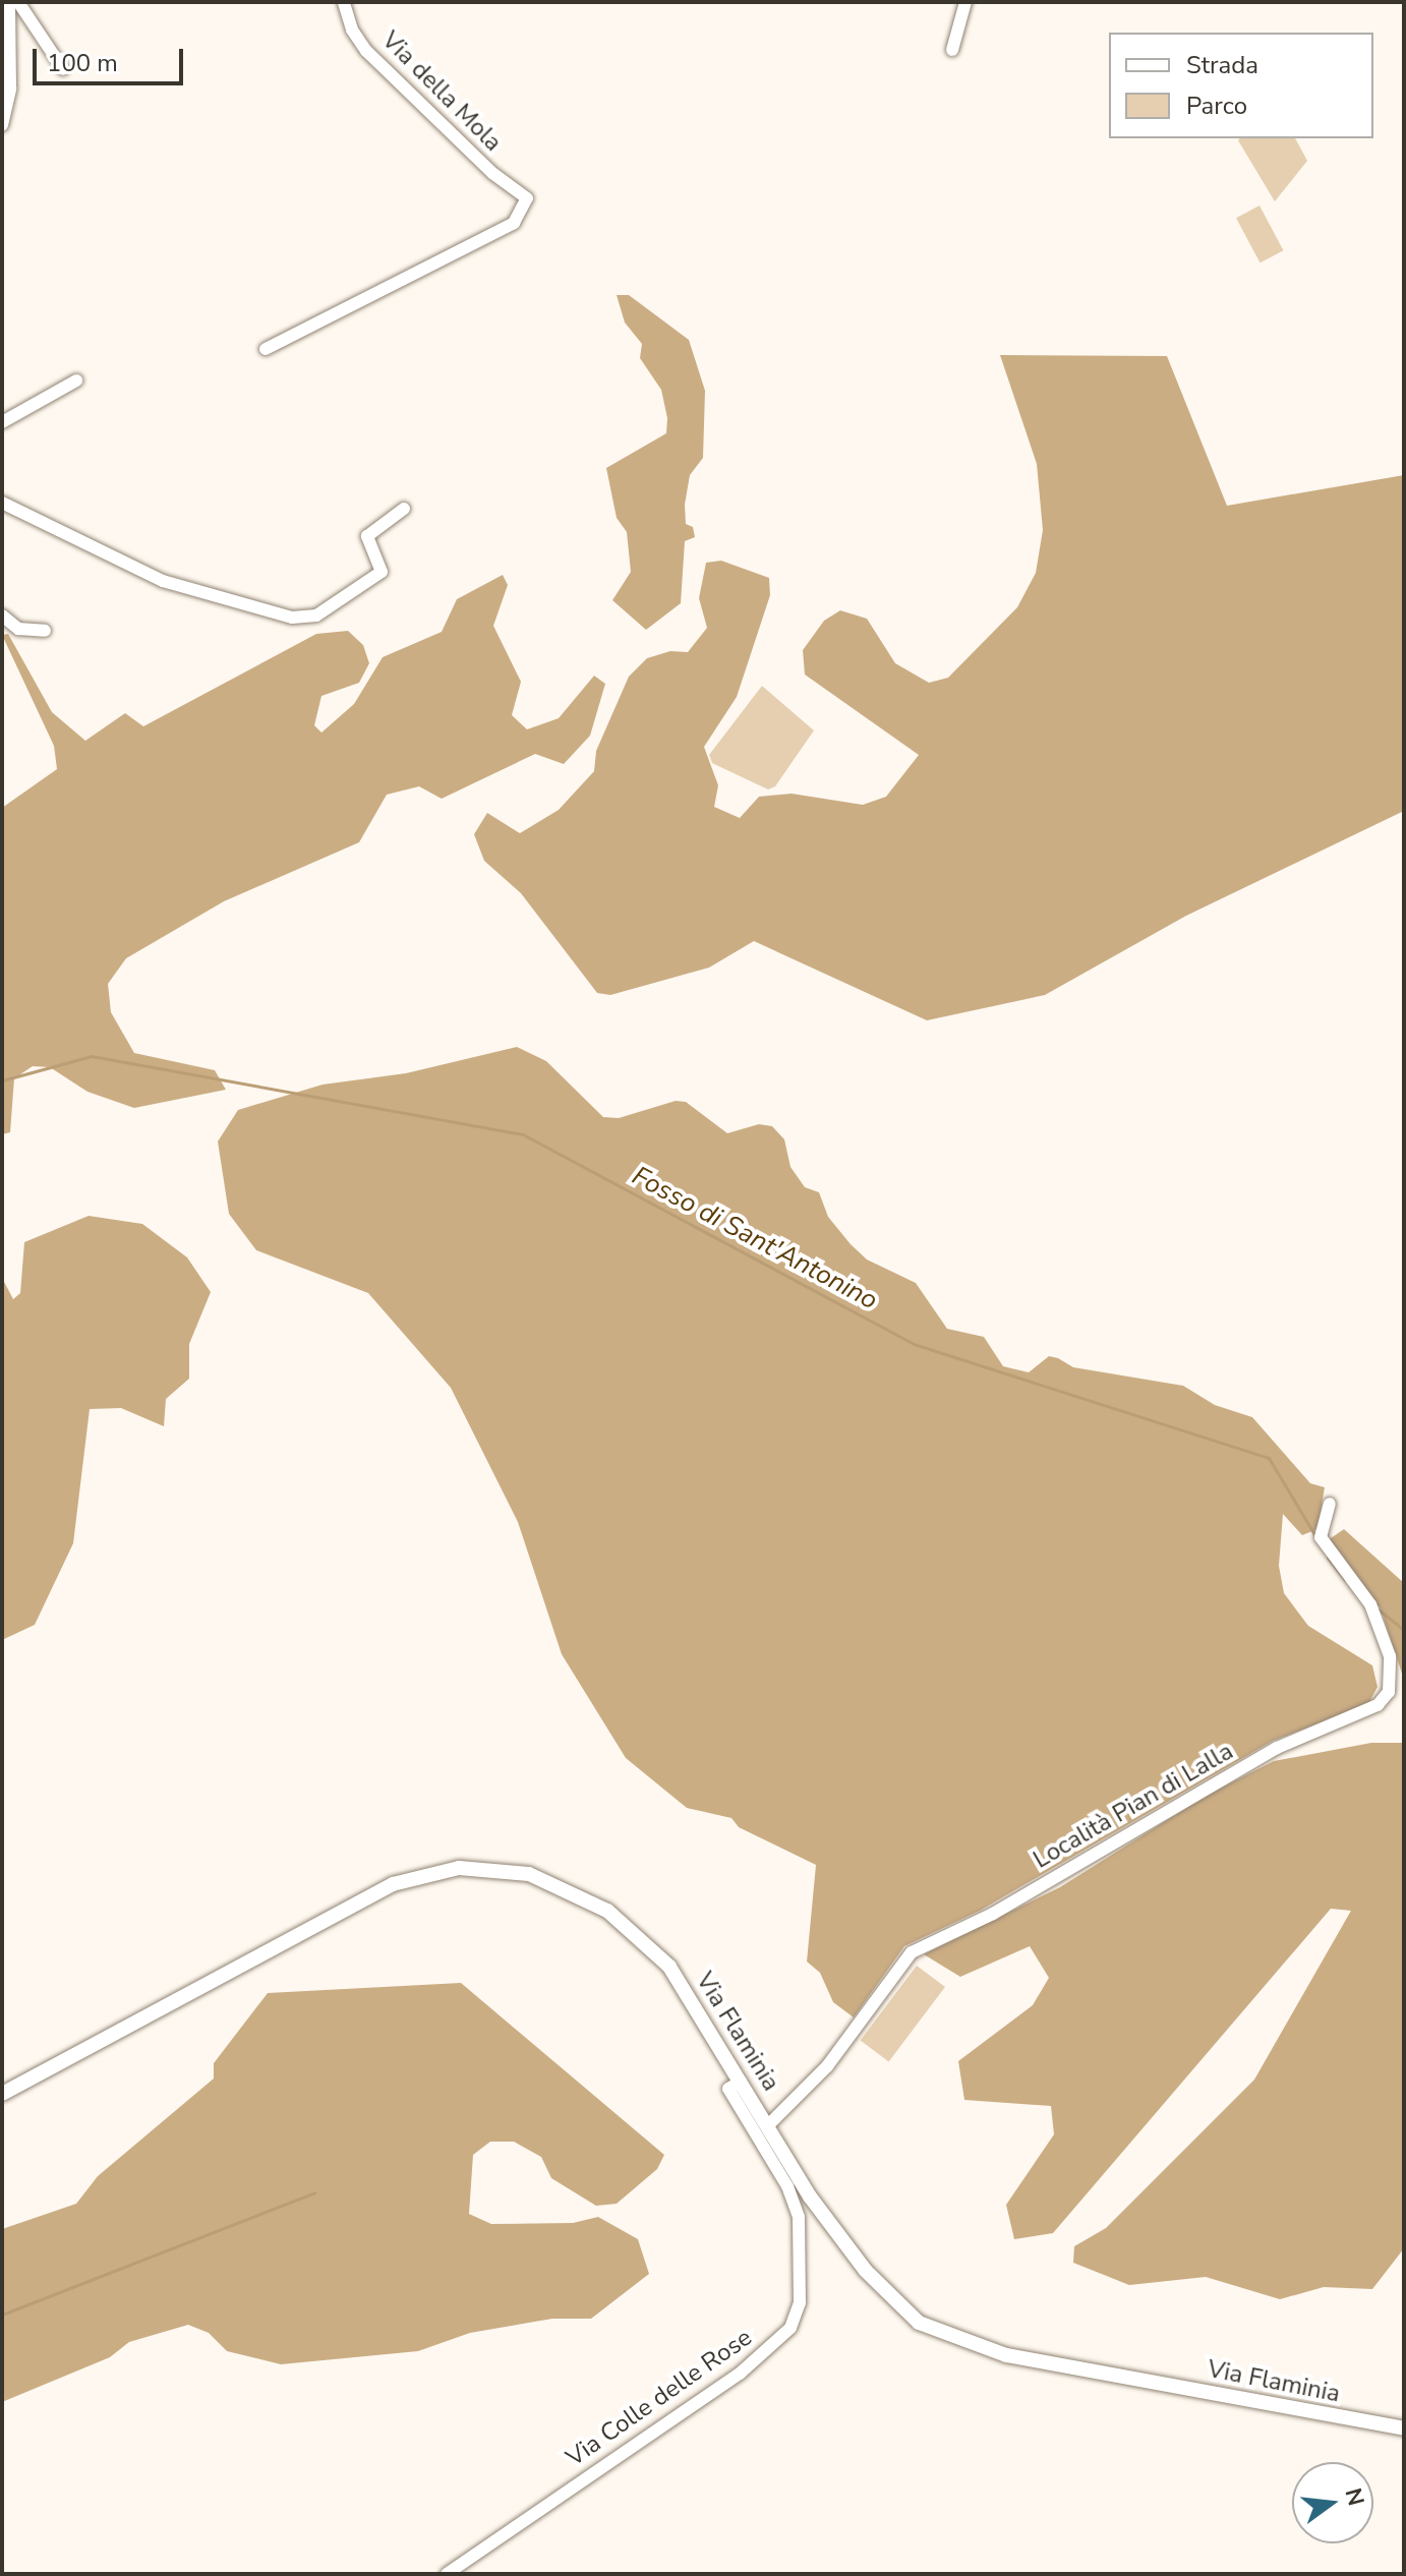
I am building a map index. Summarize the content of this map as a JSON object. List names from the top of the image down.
{
  "streets": {
    "main road": ["Via Flaminia"],
    "street": ["Via della Mola", "Località Pian di Lalla", "Via Colle delle Rose"]
  },
  "crossings": [
    ["Località Pian di Lalla", "Via Flaminia"],
    ["Via Flaminia", "Via Colle delle Rose"]
  ],
  "water": ["Fosso di Sant'Antonino"],
  "legend": ["Strada", "Parco"],
  "scale_bar": "100 m",
  "north": "right"
}
